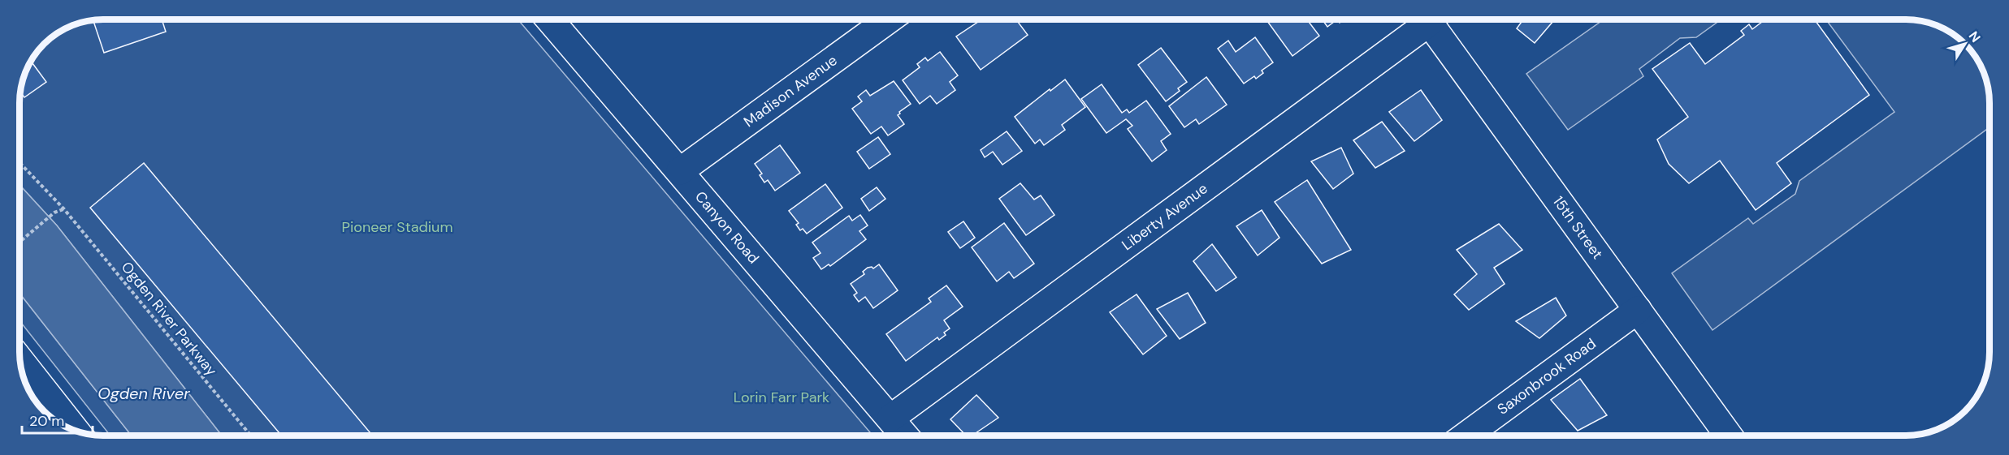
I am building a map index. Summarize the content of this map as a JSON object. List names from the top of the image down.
{
  "streets": {
    "street": [
      "Madison Avenue",
      "Liberty Avenue",
      "Canyon Road",
      "15th Street",
      "Saxonbrook Road"
    ],
    "path": ["Ogden River Parkway"]
  },
  "crossings": [
    ["Madison Avenue", "Canyon Road"],
    ["Liberty Avenue", "Canyon Road"],
    ["15th Street", "Saxonbrook Road"]
  ],
  "water": ["Ogden River"],
  "parks": ["Pioneer Stadium", "Lorin Farr Park"],
  "scale_bar": "20 m",
  "north": "top right"
}
